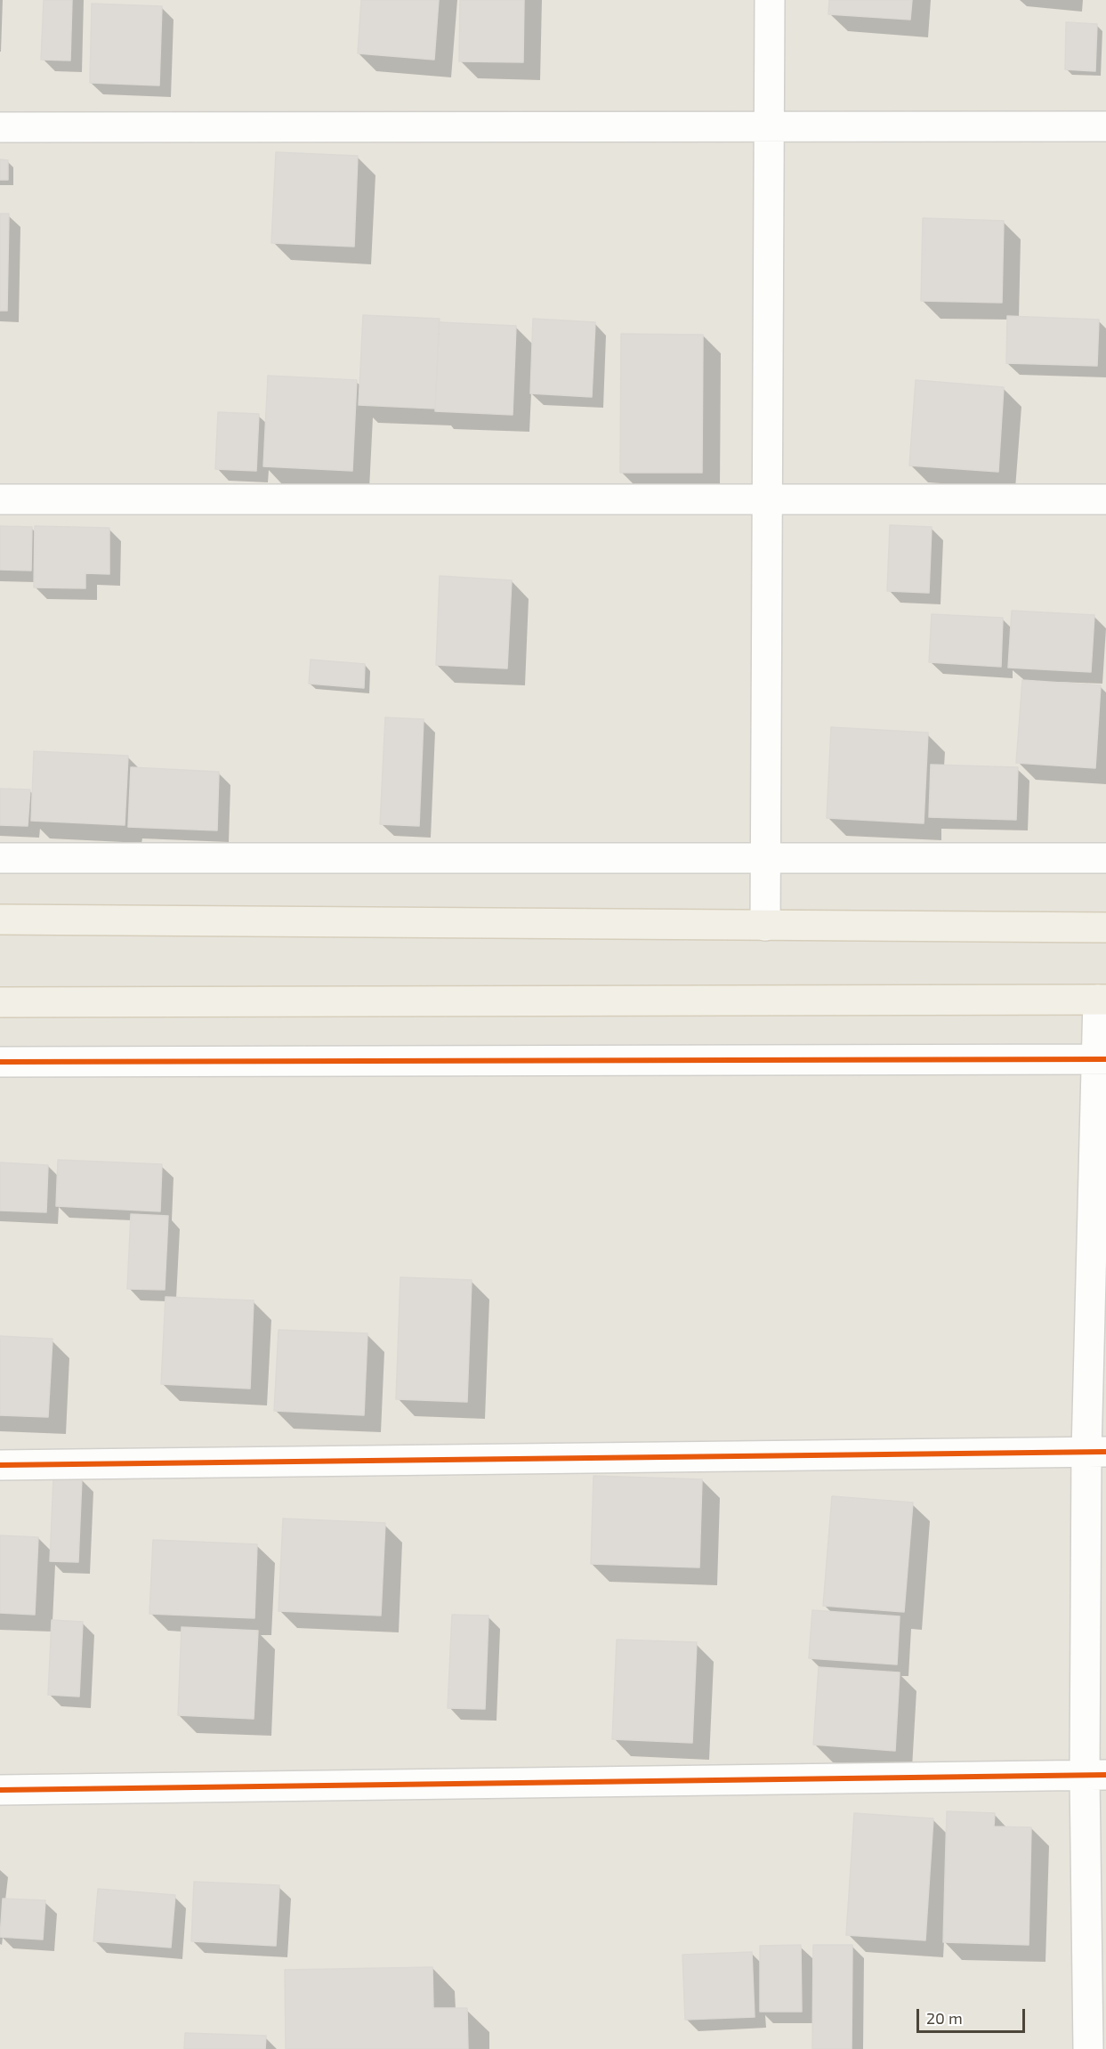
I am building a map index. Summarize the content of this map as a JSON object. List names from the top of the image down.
{
  "scale_bar": "20 m"
}
